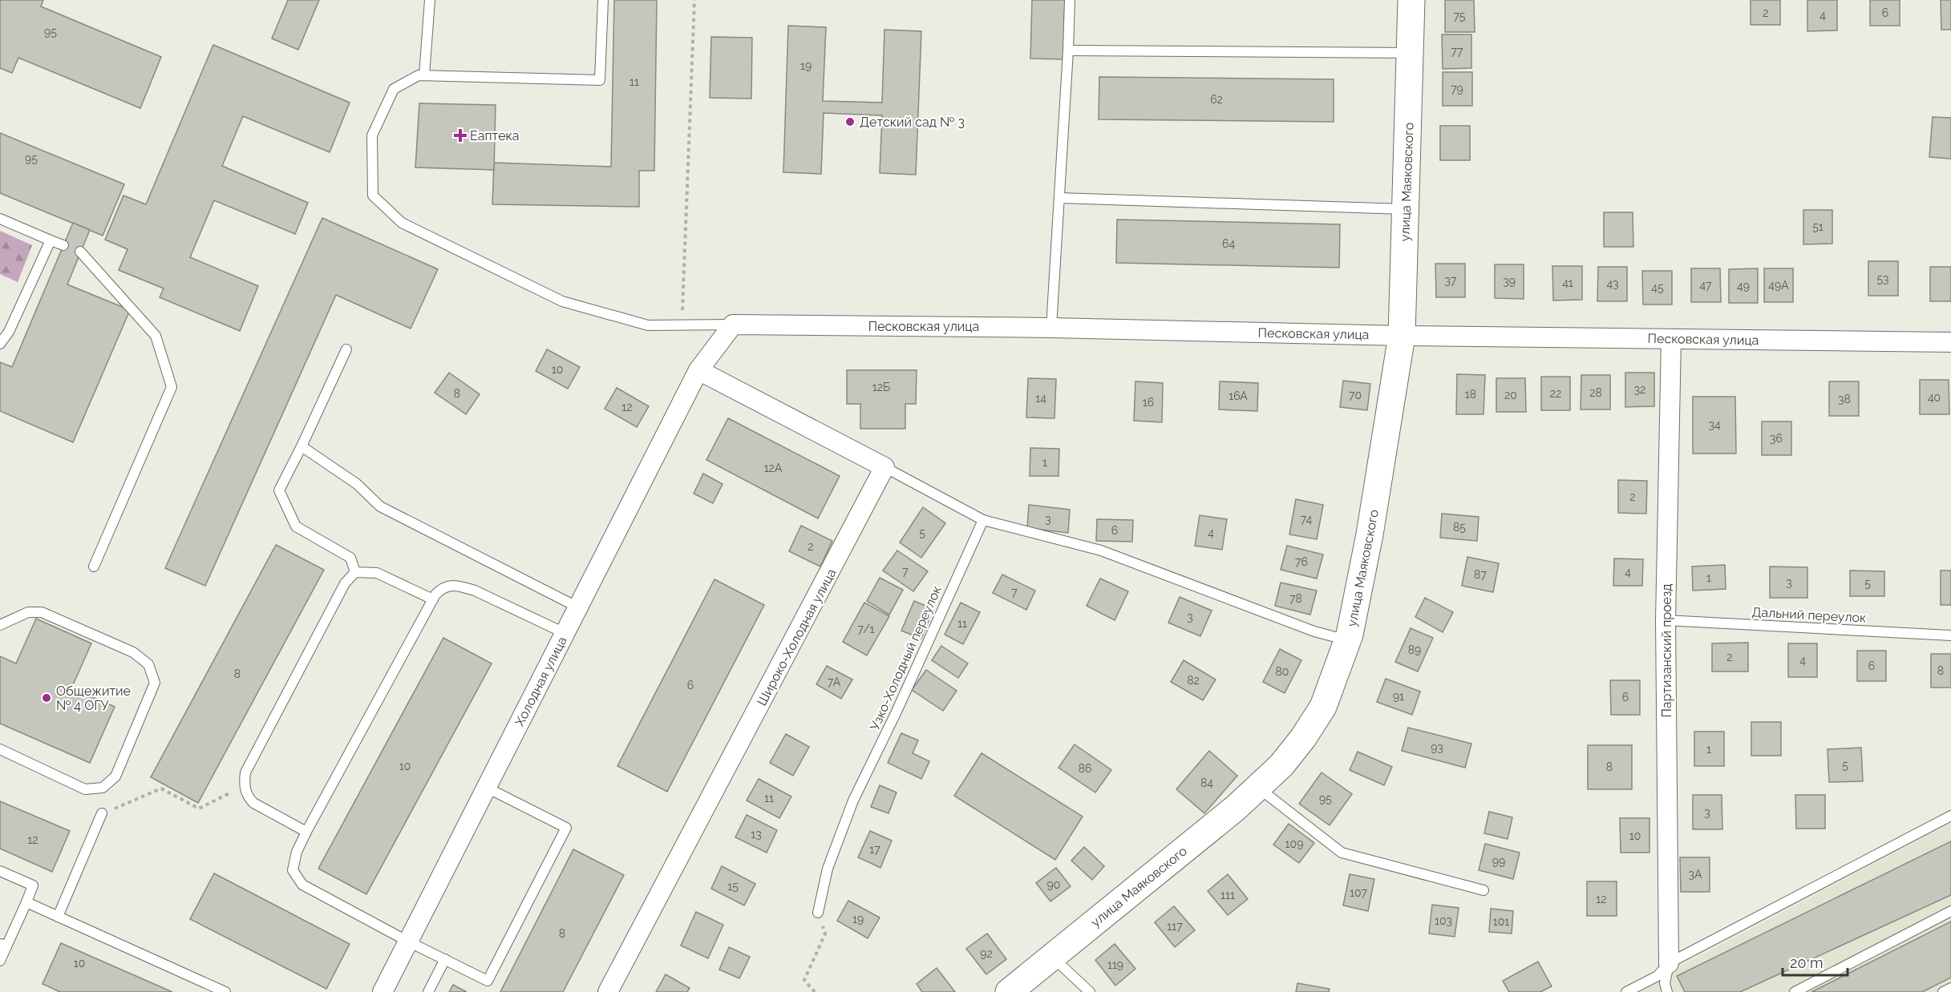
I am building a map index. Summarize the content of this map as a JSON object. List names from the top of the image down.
{
  "streets": {
    "street": [
      "улица Маяковского",
      "Песковская улица",
      "Широко-Холодная улица",
      "Партизанский проезд",
      "Холодная улица"
    ],
    "lane": ["Дальний переулок", "Узко-Холодный переулок"]
  },
  "crossings": [
    ["улица Маяковского", "Песковская улица"],
    ["Песковская улица", "Партизанский проезд"],
    ["Дальний переулок", "Партизанский проезд"]
  ],
  "places": {
    "other": ["Детский сад № 3", "Общежитие № 4 ОГУ"],
    "health": ["Еаптека"]
  },
  "house_numbers": [
    "2",
    "6",
    "4",
    "75",
    "95",
    "77",
    "19",
    "11",
    "79",
    "62",
    "95",
    "51",
    "64",
    "53",
    "37",
    "39",
    "41",
    "43",
    "47",
    "49А",
    "49",
    "45",
    "10",
    "12Б",
    "32",
    "28",
    "8",
    "22",
    "18",
    "70",
    "20",
    "16А",
    "40",
    "14",
    "38",
    "16",
    "12",
    "34",
    "36",
    "1",
    "12А",
    "2",
    "3",
    "74",
    "85",
    "6",
    "5",
    "4",
    "2",
    "76",
    "7",
    "4",
    "87",
    "1",
    "3",
    "5",
    "7",
    "78",
    "3",
    "11",
    "7/1",
    "89",
    "2",
    "4",
    "6",
    "8",
    "80",
    "8",
    "82",
    "7А",
    "6",
    "91",
    "6",
    "93",
    "1",
    "5",
    "10",
    "8",
    "86",
    "84",
    "11",
    "95",
    "3",
    "13",
    "10",
    "12",
    "109",
    "17",
    "99",
    "3А",
    "90",
    "15",
    "107",
    "111",
    "12",
    "19",
    "103",
    "101",
    "117",
    "8",
    "92",
    "10",
    "119"
  ],
  "scale_bar": "20 m"
}
